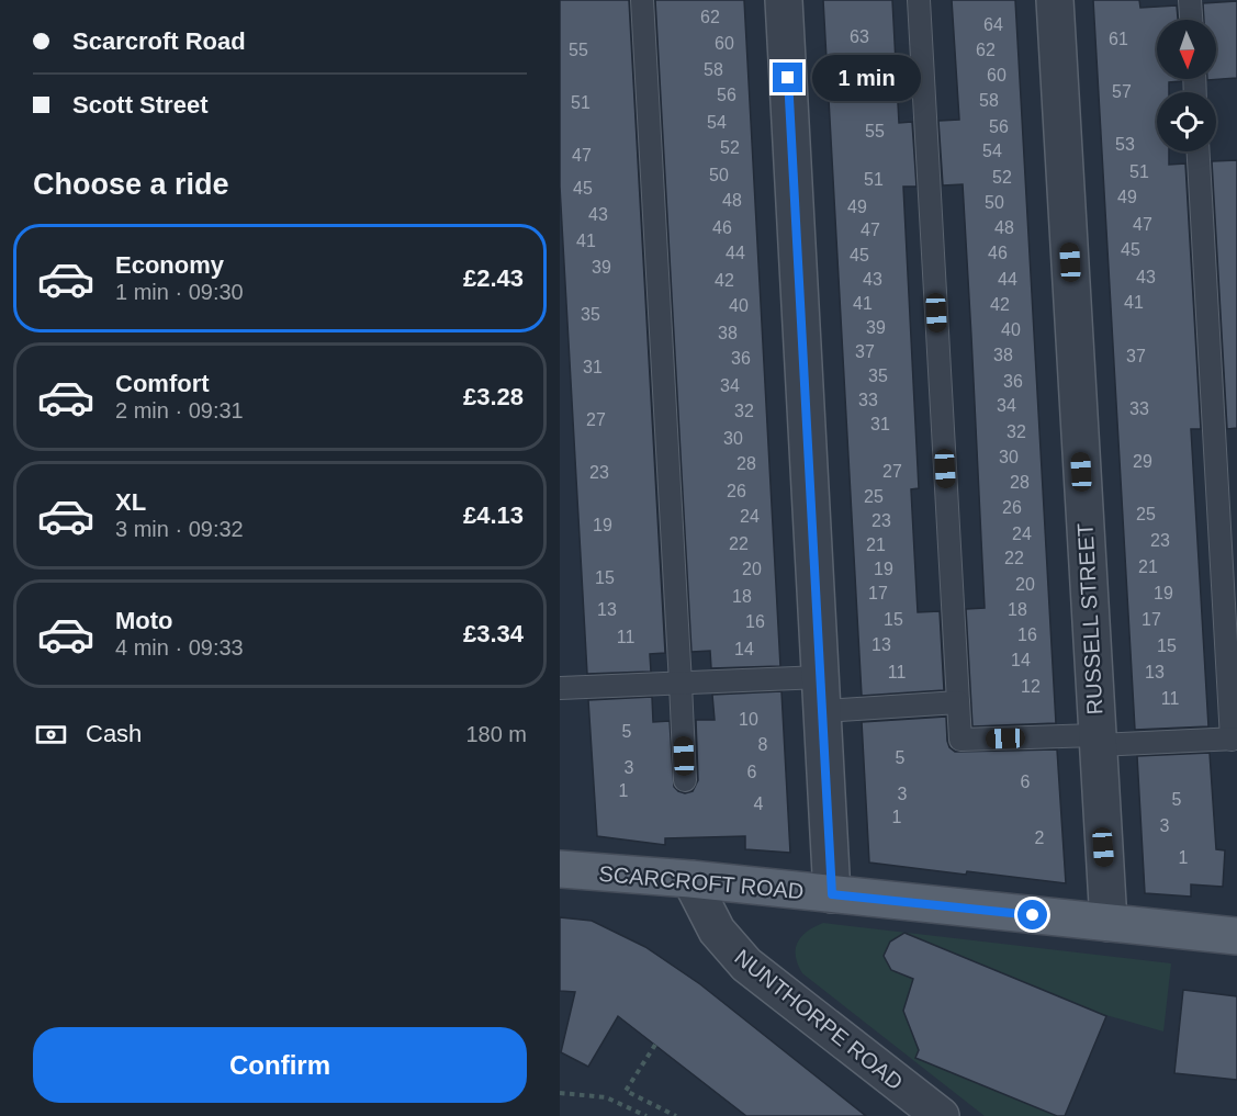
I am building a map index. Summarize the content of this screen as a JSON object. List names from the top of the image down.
{
  "streets": {
    "main road": ["SCARCROFT ROAD"],
    "street": ["RUSSELL STREET", "NUNTHORPE ROAD"]
  },
  "crossings": [
    ["RUSSELL STREET", "SCARCROFT ROAD"],
    ["SCARCROFT ROAD", "NUNTHORPE ROAD"]
  ],
  "house_numbers": [
    "62",
    "64",
    "63",
    "61",
    "60",
    "55",
    "62",
    "58",
    "60",
    "57",
    "56",
    "58",
    "51",
    "54",
    "56",
    "55",
    "53",
    "52",
    "54",
    "47",
    "51",
    "50",
    "52",
    "51",
    "45",
    "49",
    "48",
    "50",
    "49",
    "43",
    "47",
    "46",
    "48",
    "47",
    "41",
    "45",
    "44",
    "46",
    "45",
    "39",
    "43",
    "43",
    "44",
    "42",
    "41",
    "41",
    "42",
    "40",
    "35",
    "39",
    "40",
    "38",
    "37",
    "38",
    "37",
    "36",
    "31",
    "35",
    "36",
    "34",
    "33",
    "34",
    "33",
    "32",
    "27",
    "31",
    "32",
    "30",
    "30",
    "29",
    "28",
    "27",
    "23",
    "28",
    "26",
    "25",
    "26",
    "25",
    "24",
    "23",
    "19",
    "24",
    "23",
    "22",
    "21",
    "22",
    "21",
    "20",
    "19",
    "15",
    "20",
    "17",
    "19",
    "18",
    "13",
    "18",
    "15",
    "17",
    "16",
    "16",
    "11",
    "13",
    "15",
    "14",
    "14",
    "11",
    "13",
    "12",
    "11",
    "10",
    "5",
    "8",
    "5",
    "3",
    "6",
    "6",
    "1",
    "3",
    "5",
    "4",
    "1",
    "3",
    "2",
    "1"
  ],
  "north": "bottom",
  "page": {
    "banner": ["Scarcroft Road", "Scott Street"],
    "bubble": "1 min",
    "heading": "Choose a ride",
    "list": [
      {
        "name": "Economy",
        "note": "1 min · 09:30",
        "value": "£2.43"
      },
      {
        "name": "Comfort",
        "note": "2 min · 09:31",
        "value": "£3.28"
      },
      {
        "name": "XL",
        "note": "3 min · 09:32",
        "value": "£4.13"
      },
      {
        "name": "Moto",
        "note": "4 min · 09:33",
        "value": "£3.34"
      }
    ],
    "pay": ["Cash", "180 m"],
    "buttons": "Confirm"
  }
}
